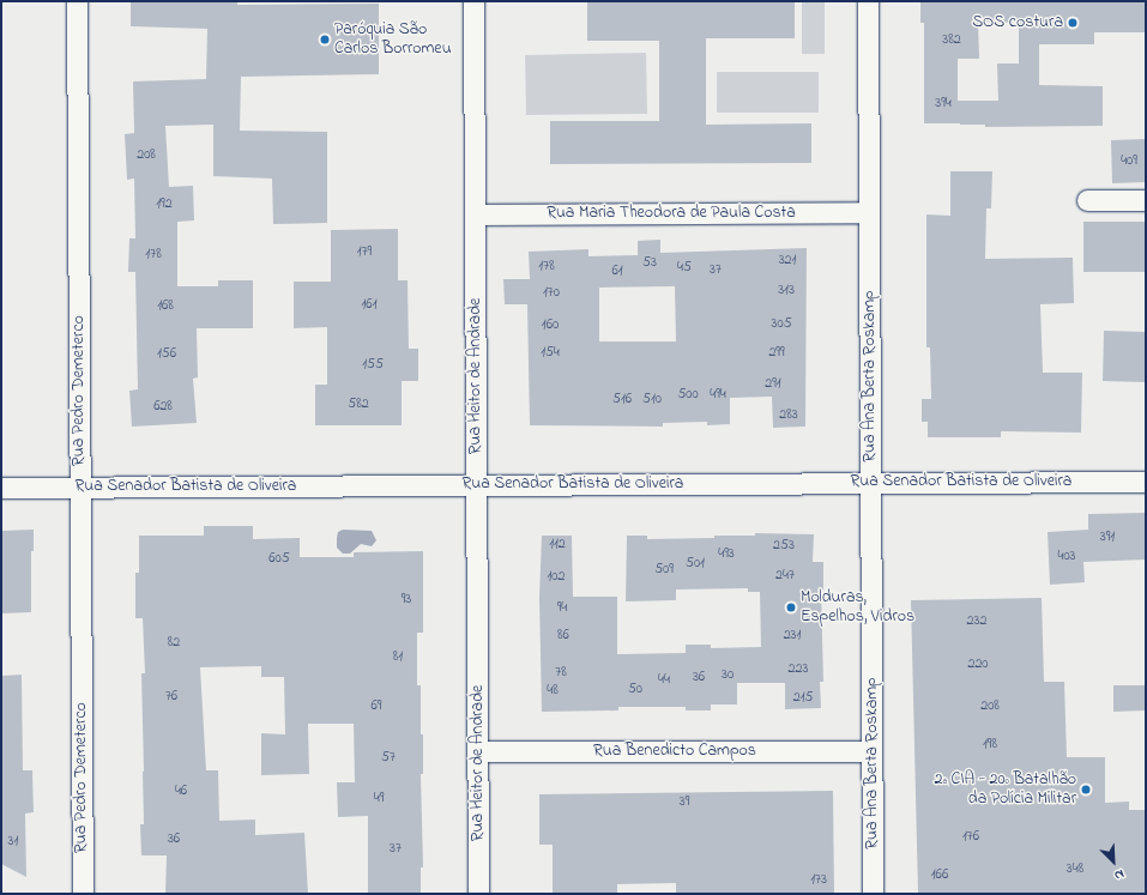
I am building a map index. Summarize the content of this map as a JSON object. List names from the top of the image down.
{
  "streets": {
    "street": [
      "Rua Maria Theodora de Paula Costa",
      "Rua Heitor de Andrade",
      "Rua Ana Berta Roskamp",
      "Rua Pedro Demeterco",
      "Rua Senador Batista de Oliveira",
      "Rua Benedicto Campos"
    ]
  },
  "crossings": [
    ["Rua Maria Theodora de Paula Costa", "Rua Heitor de Andrade"],
    ["Rua Maria Theodora de Paula Costa", "Rua Ana Berta Roskamp"],
    ["Rua Heitor de Andrade", "Rua Senador Batista de Oliveira"],
    ["Rua Heitor de Andrade", "Rua Benedicto Campos"],
    ["Rua Ana Berta Roskamp", "Rua Senador Batista de Oliveira"],
    ["Rua Ana Berta Roskamp", "Rua Benedicto Campos"],
    ["Rua Pedro Demeterco", "Rua Senador Batista de Oliveira"]
  ],
  "places": [
    "SOS costura",
    "Paróquia São Carlos Borromeu",
    "Molduras, Espelhos, Vidros",
    "2ª CIA - 20º Batalhão da Polícia Militar"
  ],
  "house_numbers": [
    "382",
    "394",
    "208",
    "409",
    "192",
    "179",
    "178",
    "321",
    "53",
    "178",
    "45",
    "37",
    "61",
    "313",
    "170",
    "161",
    "168",
    "305",
    "160",
    "154",
    "299",
    "156",
    "155",
    "291",
    "500",
    "494",
    "516",
    "510",
    "582",
    "628",
    "283",
    "391",
    "112",
    "253",
    "493",
    "403",
    "605",
    "501",
    "509",
    "247",
    "102",
    "93",
    "94",
    "232",
    "86",
    "231",
    "82",
    "81",
    "220",
    "223",
    "78",
    "30",
    "36",
    "44",
    "50",
    "48",
    "76",
    "215",
    "69",
    "208",
    "198",
    "57",
    "46",
    "49",
    "39",
    "176",
    "36",
    "31",
    "37",
    "348",
    "166",
    "173"
  ],
  "north": "bottom right"
}
